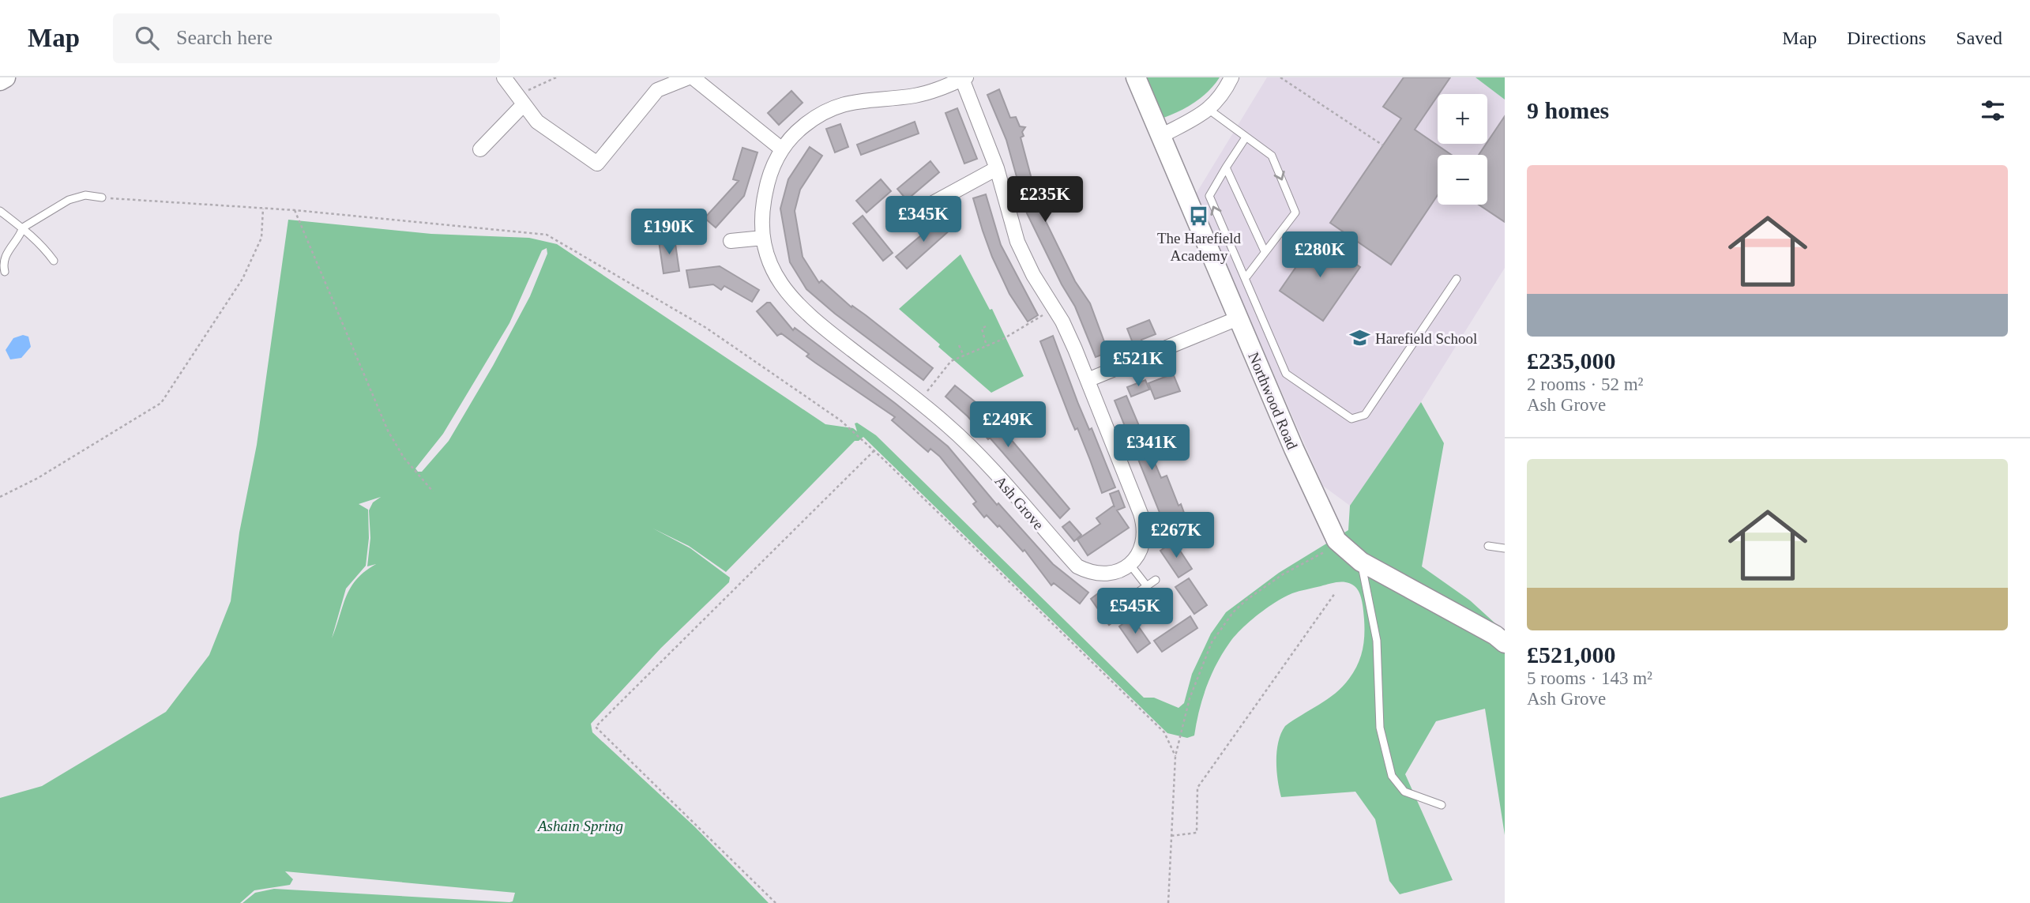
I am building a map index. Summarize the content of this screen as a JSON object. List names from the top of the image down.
{
  "streets": {
    "street": ["Northwood Road", "Ash Grove"]
  },
  "parks": ["Ashain Spring"],
  "places": {
    "bus stop": ["The Harefield Academy"],
    "school or university": ["Harefield School"]
  },
  "page": {
    "header": "Map",
    "search": "Search here",
    "nav": ["Map", "Directions", "Saved"],
    "heading": "9 homes",
    "map_buttons": ["+", "−"],
    "list": [
      {
        "name": "£235,000",
        "note": "2 rooms · 52 m² · Ash Grove"
      },
      {
        "name": "£521,000",
        "note": "5 rooms · 143 m² · Ash Grove"
      }
    ],
    "price": [
      "£235K",
      "£345K",
      "£190K",
      "£280K",
      "£521K",
      "£249K",
      "£341K",
      "£267K",
      "£545K"
    ]
  }
}
